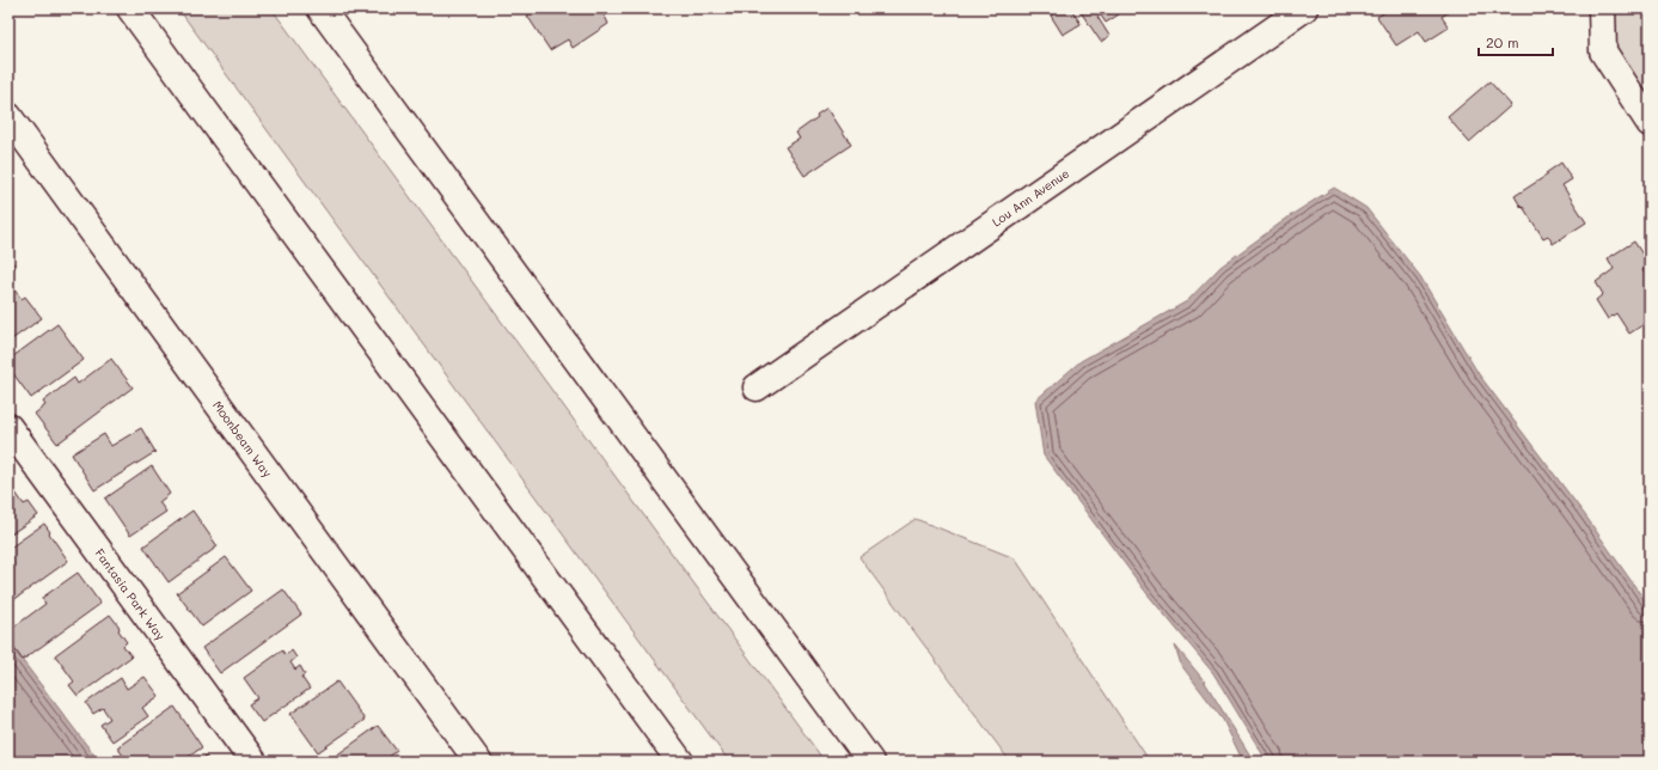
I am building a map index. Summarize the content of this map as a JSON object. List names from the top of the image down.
{
  "streets": {
    "main road": ["Lou Ann Avenue", "Moonbeam Way", "Fantasia Park Way"]
  },
  "scale_bar": "20 m"
}
